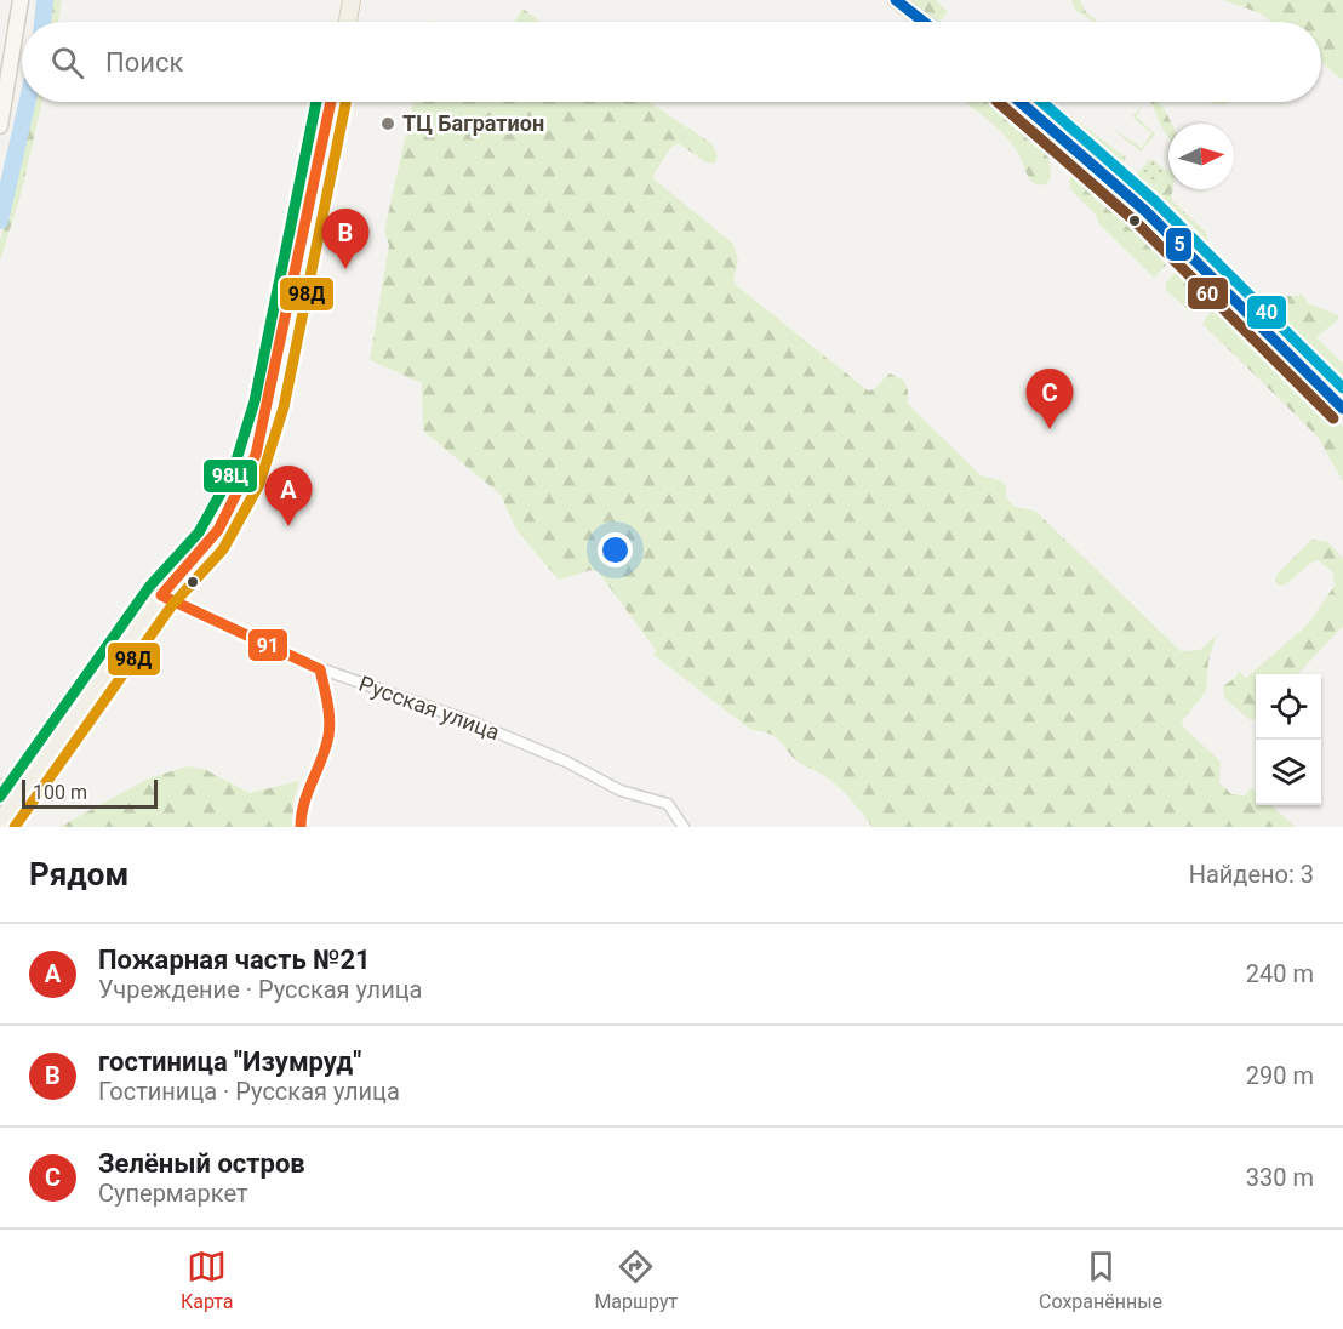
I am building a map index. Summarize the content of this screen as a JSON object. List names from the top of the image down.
{
  "streets": {
    "street": ["Русская улица"]
  },
  "places": ["ТЦ Багратион"],
  "lines": [
    "transit line 5",
    "transit line 60",
    "transit line 40",
    "transit line 91",
    "transit line 98Д",
    "transit line 98Ц"
  ],
  "scale_bar": "100 m",
  "north": "right",
  "page": {
    "search": "Поиск",
    "pins": ["B", "C", "A"],
    "scale": "100 m",
    "heading": ["Рядом", "Найдено: 3"],
    "list": [
      {
        "mark": "A",
        "name": "Пожарная часть №21",
        "note": "Учреждение · Русская улица",
        "value": "240 m"
      },
      {
        "mark": "B",
        "name": "гостиница \"Изумруд\"",
        "note": "Гостиница · Русская улица",
        "value": "290 m"
      },
      {
        "mark": "C",
        "name": "Зелёный остров",
        "note": "Супермаркет",
        "value": "330 m"
      }
    ],
    "nav": ["Карта", "Маршрут", "Сохранённые"]
  }
}
